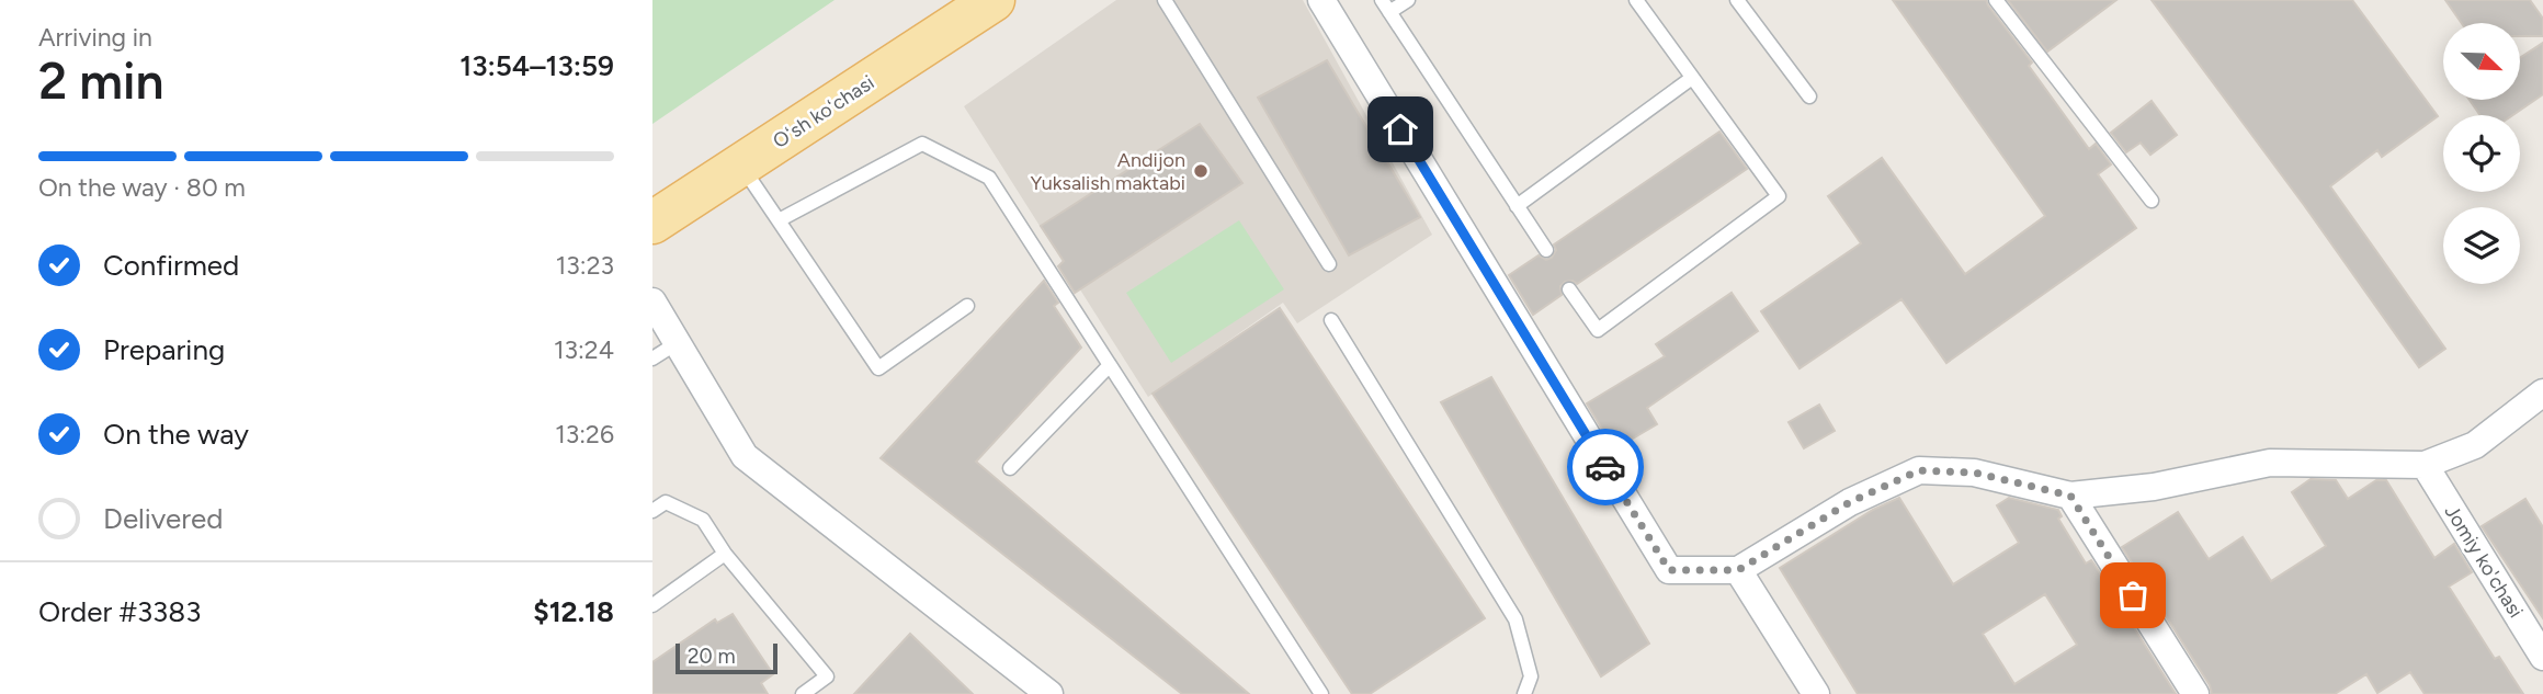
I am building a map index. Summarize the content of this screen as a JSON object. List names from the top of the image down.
{
  "streets": {
    "main road": ["Oʻsh koʻchasi"],
    "street": ["Jomiy ko'chasi"]
  },
  "places": ["Andijon Yuksalish maktabi"],
  "scale_bar": "20 m",
  "north": "bottom right",
  "page": {
    "heading": ["2 min", "Arriving in", "13:54–13:59"],
    "panel": ["Order #3383", "$12.18"],
    "bar": "On the way · 80 m",
    "list": [
      ["Confirmed", "13:23"],
      ["Preparing", "13:24"],
      ["On the way", "13:26"],
      "Delivered"
    ],
    "scale": "20 m"
  }
}
